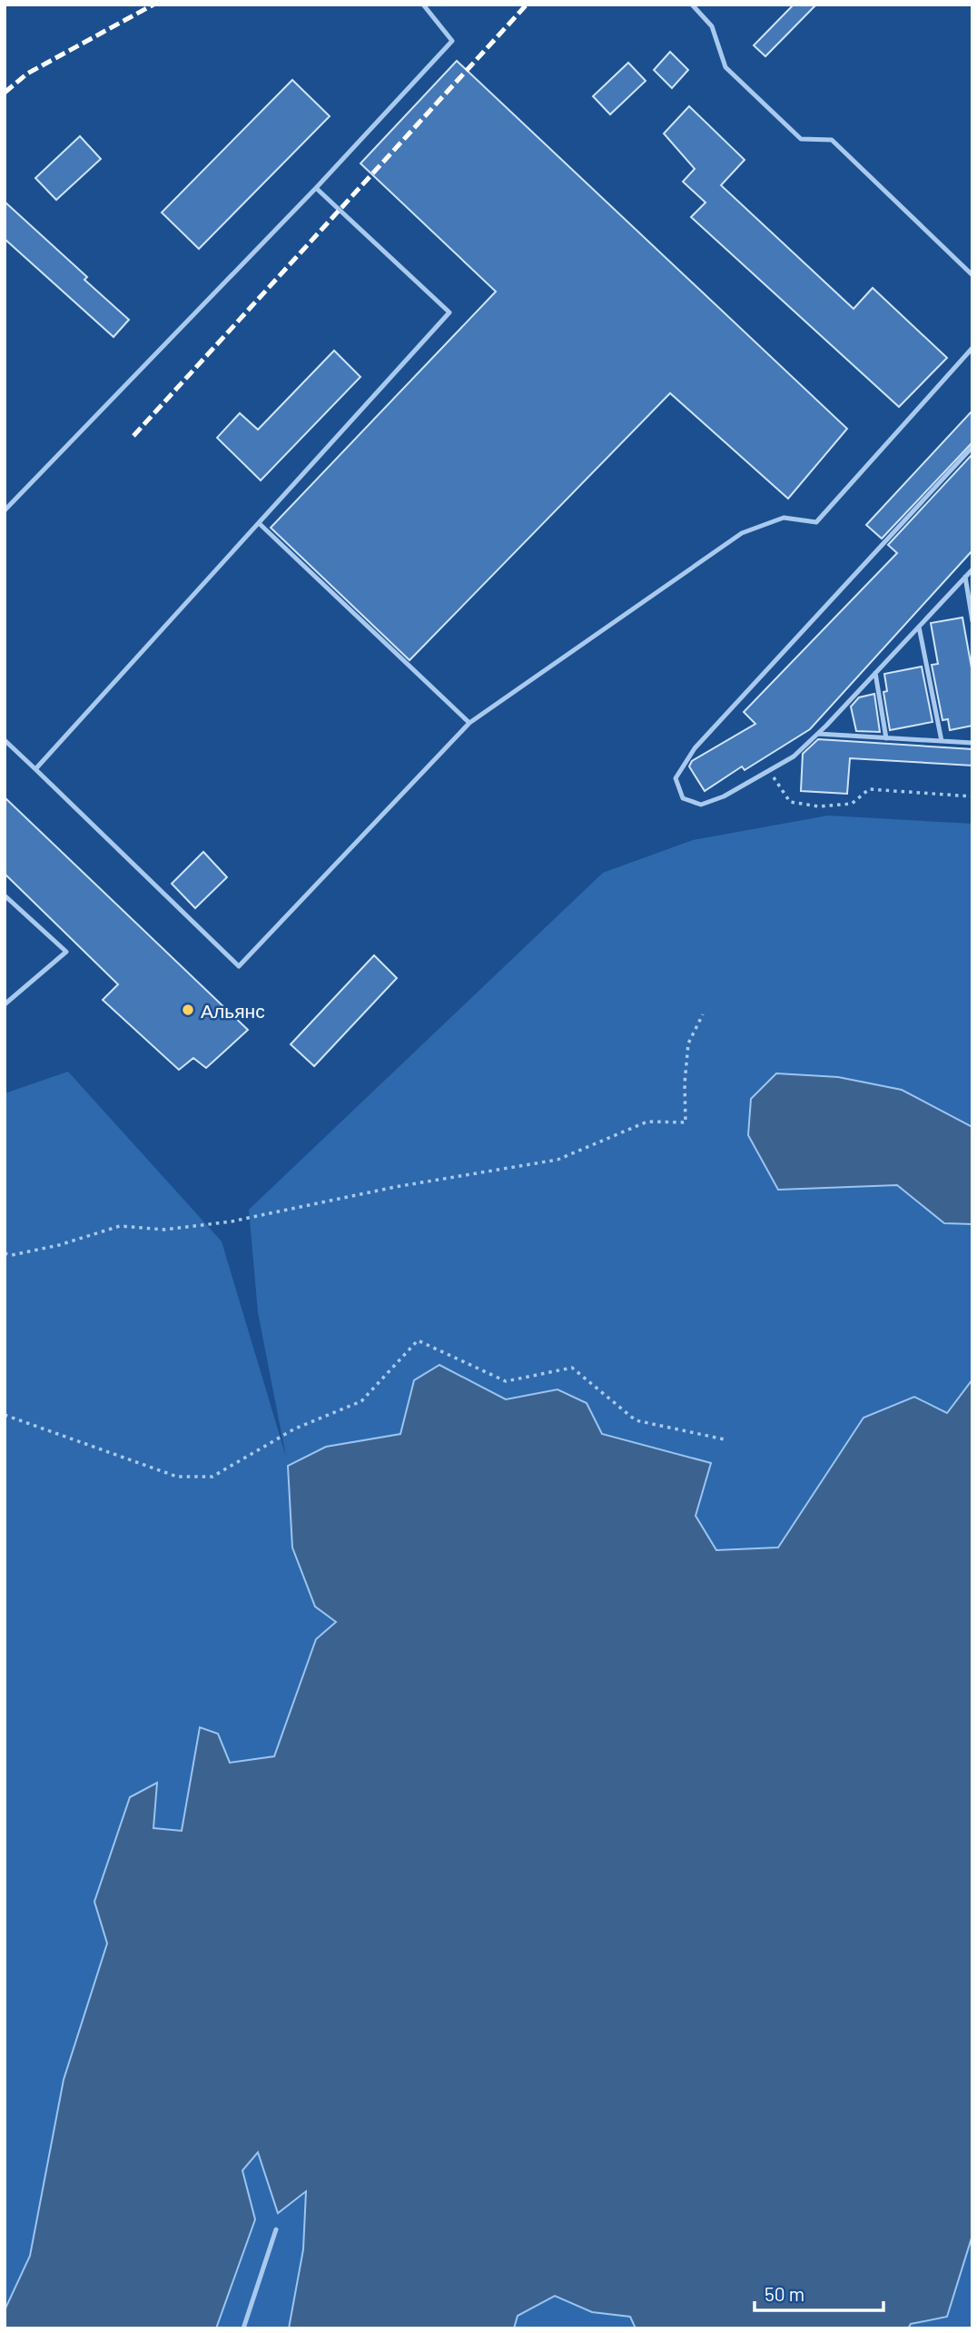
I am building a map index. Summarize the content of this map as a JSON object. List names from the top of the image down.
{
  "places": ["Альянс"],
  "scale_bar": "50 m"
}
